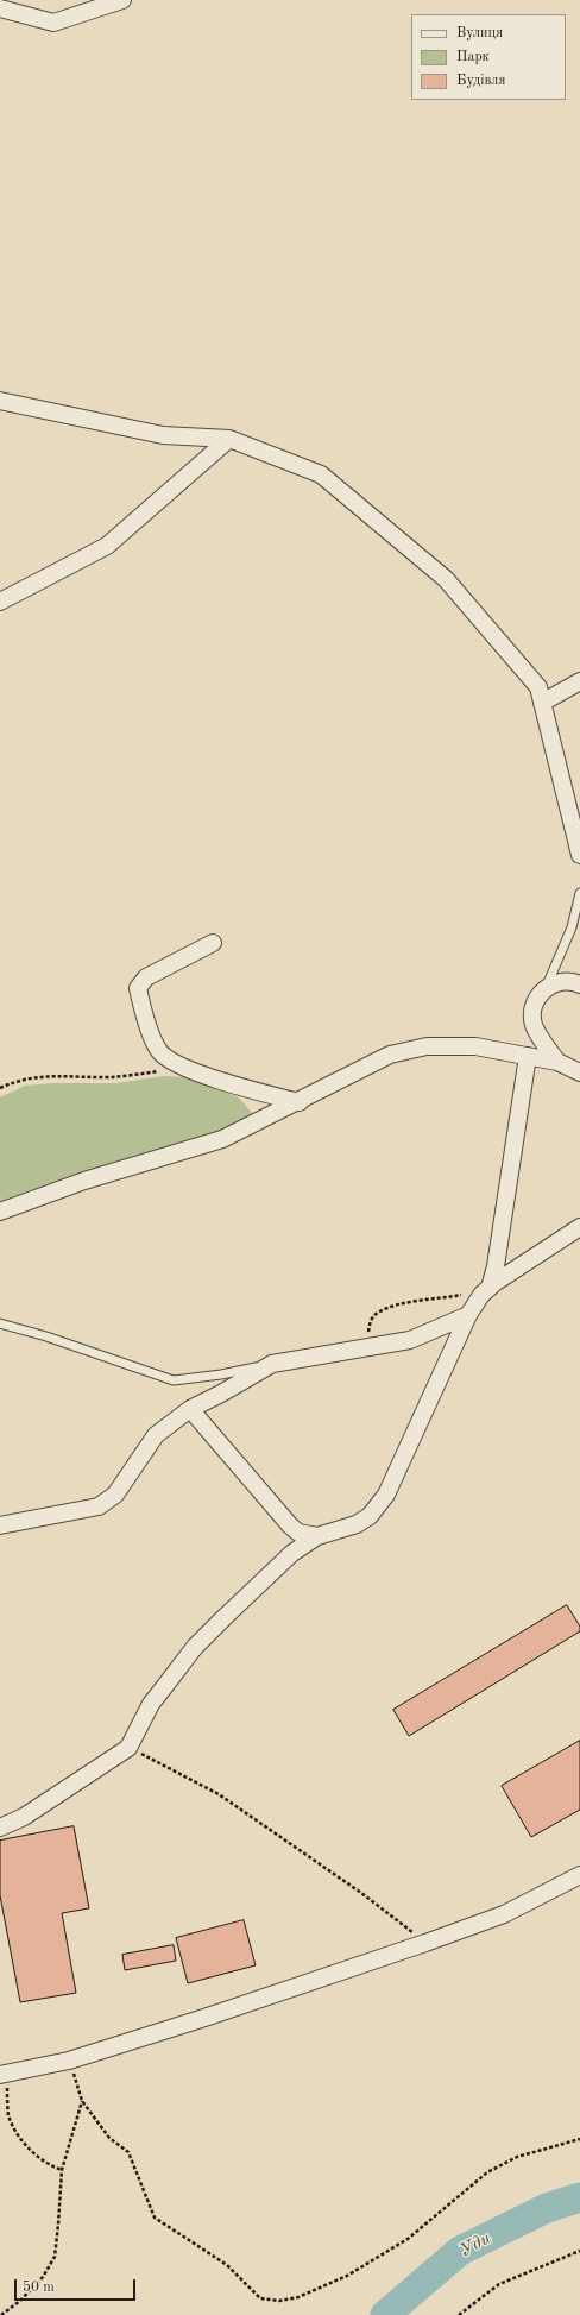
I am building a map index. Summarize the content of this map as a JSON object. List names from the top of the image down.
{
  "water": ["Уди"],
  "legend": ["Вулиця", "Парк", "Будівля"],
  "scale_bar": "50 m"
}
